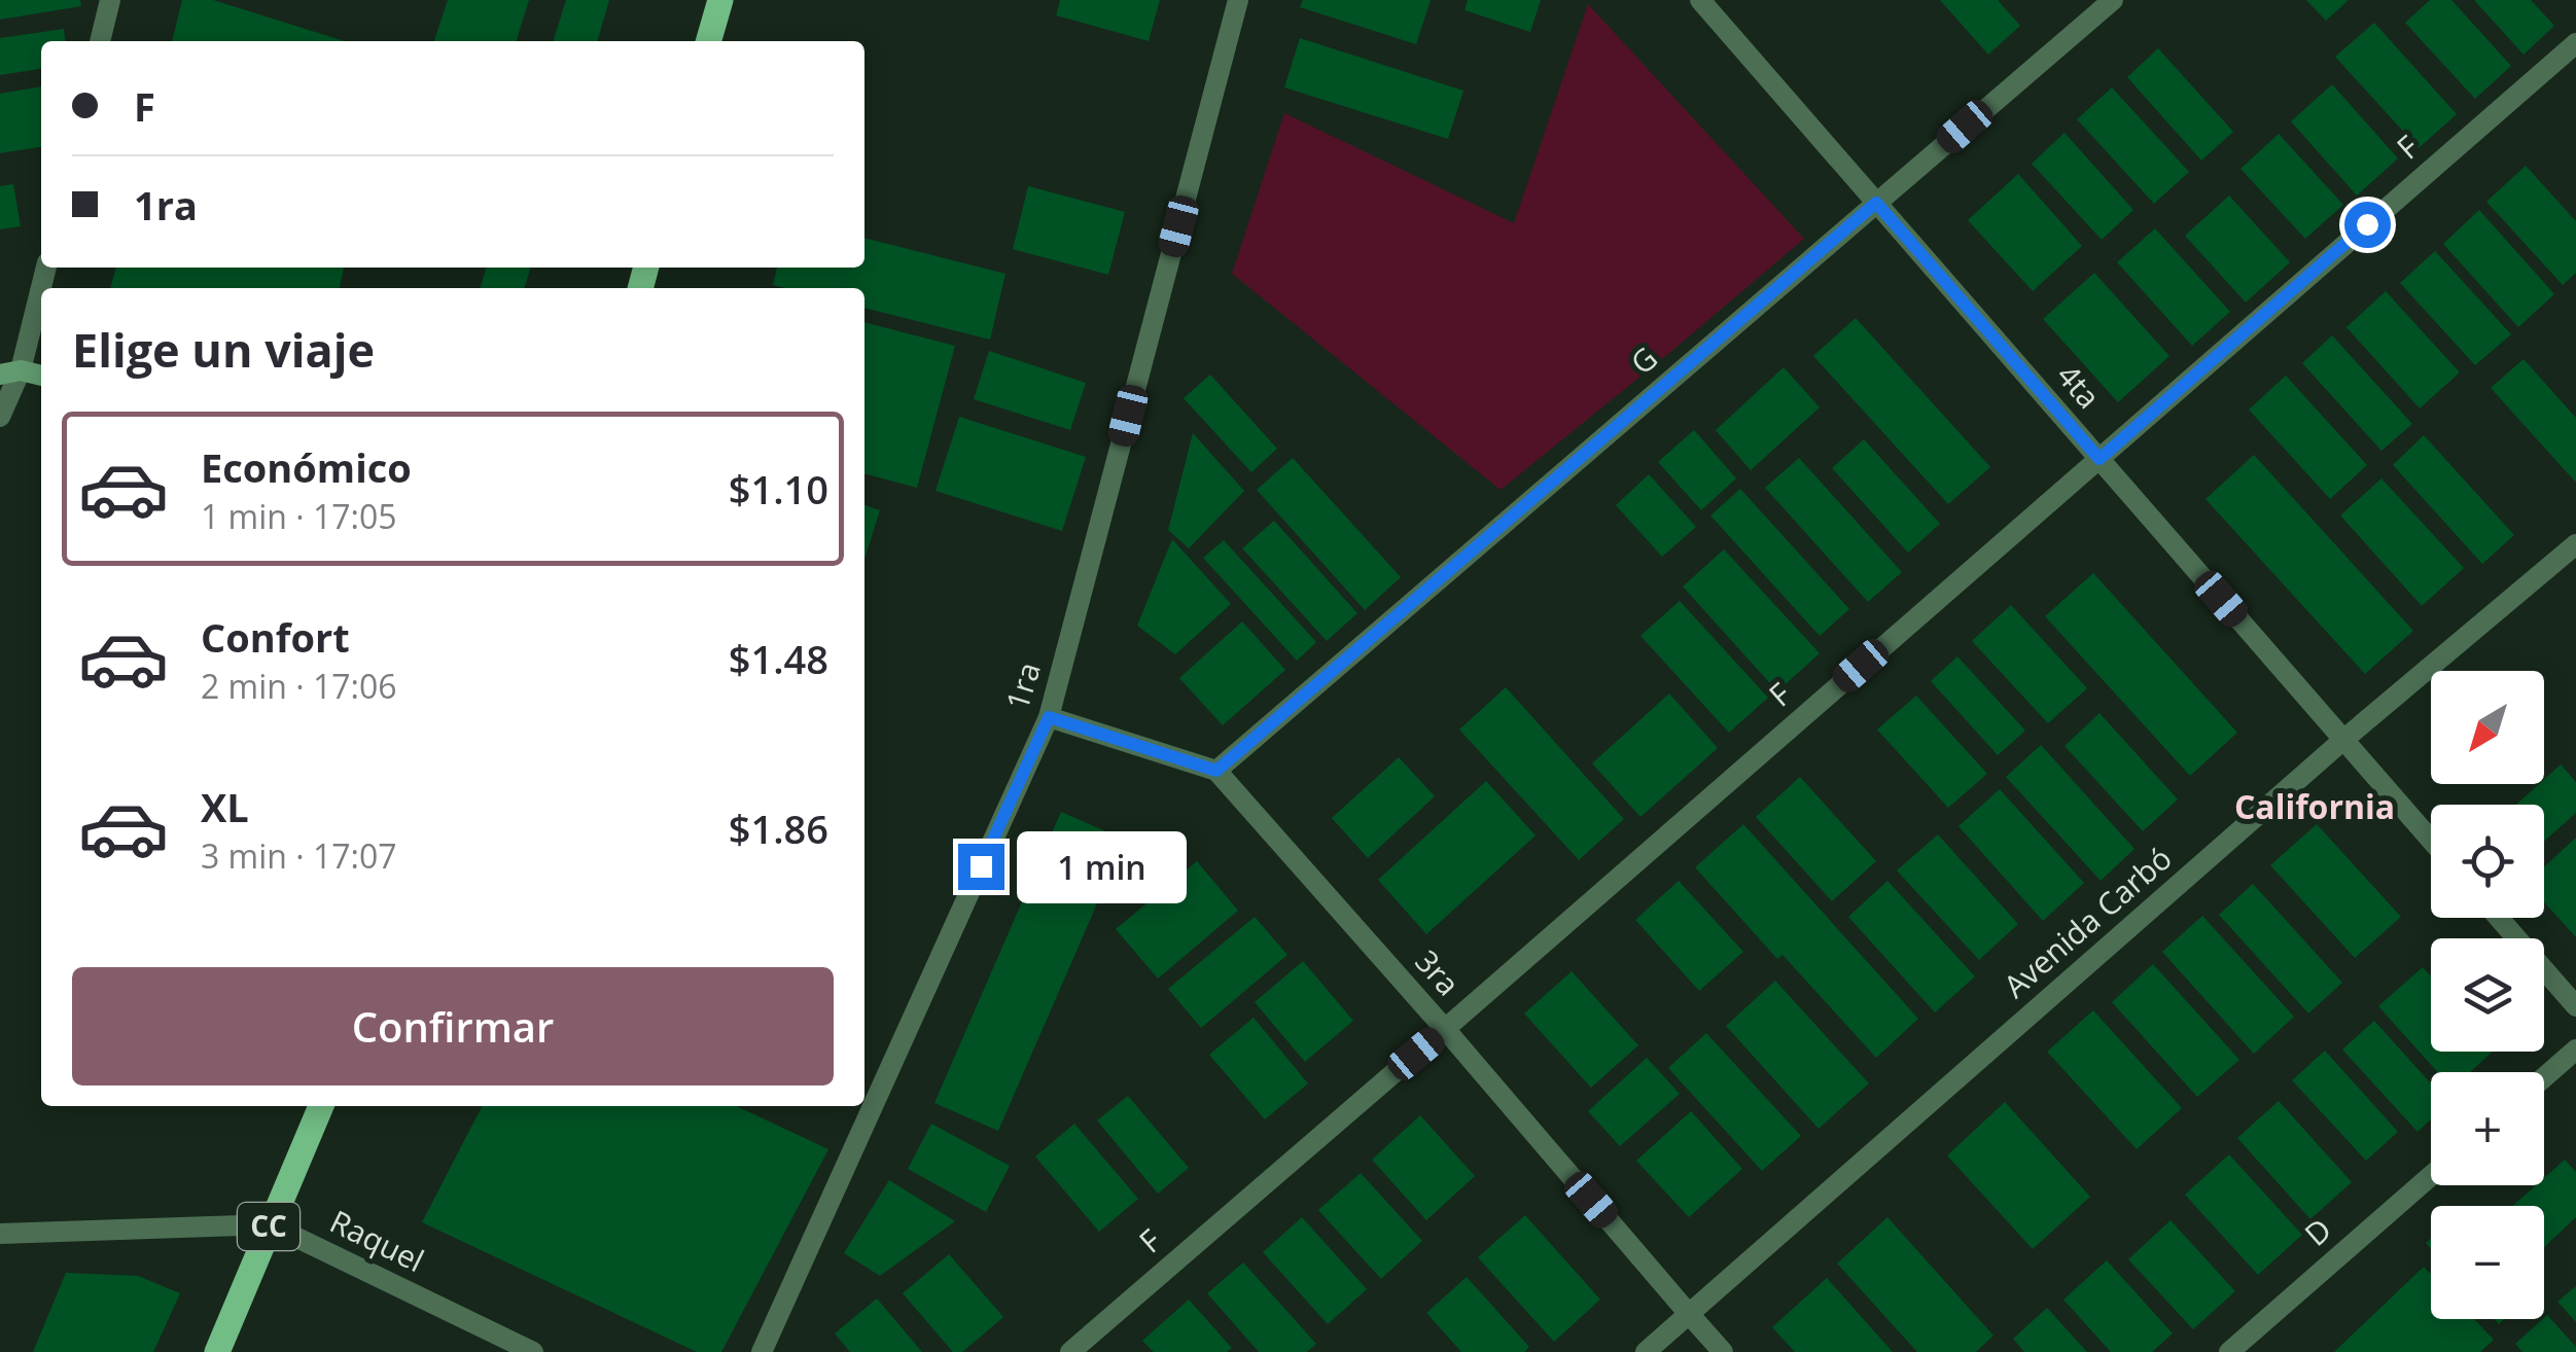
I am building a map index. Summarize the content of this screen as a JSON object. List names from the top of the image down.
{
  "streets": {
    "main road": ["CC"],
    "street": [
      "F",
      "G",
      "4ta",
      "1ra",
      "Avenida Carbó",
      "3ra",
      "D",
      "Raquel"
    ]
  },
  "crossings": [
    ["F", "4ta"],
    ["F", "3ra"],
    ["G", "4ta"],
    ["G", "3ra"],
    ["4ta", "Avenida Carbó"],
    ["Avenida Carbó", "3ra"],
    ["CC", "Raquel"]
  ],
  "districts": ["California"],
  "north": "bottom left",
  "page": {
    "banner": ["F", "1ra"],
    "heading": "Elige un viaje",
    "list": [
      {
        "name": "Económico",
        "note": "1 min · 17:05",
        "value": "$1.10"
      },
      {
        "name": "Confort",
        "note": "2 min · 17:06",
        "value": "$1.48"
      },
      {
        "name": "XL",
        "note": "3 min · 17:07",
        "value": "$1.86"
      }
    ],
    "map_buttons": ["+", "−"],
    "bubble": "1 min",
    "buttons": "Confirmar"
  }
}
